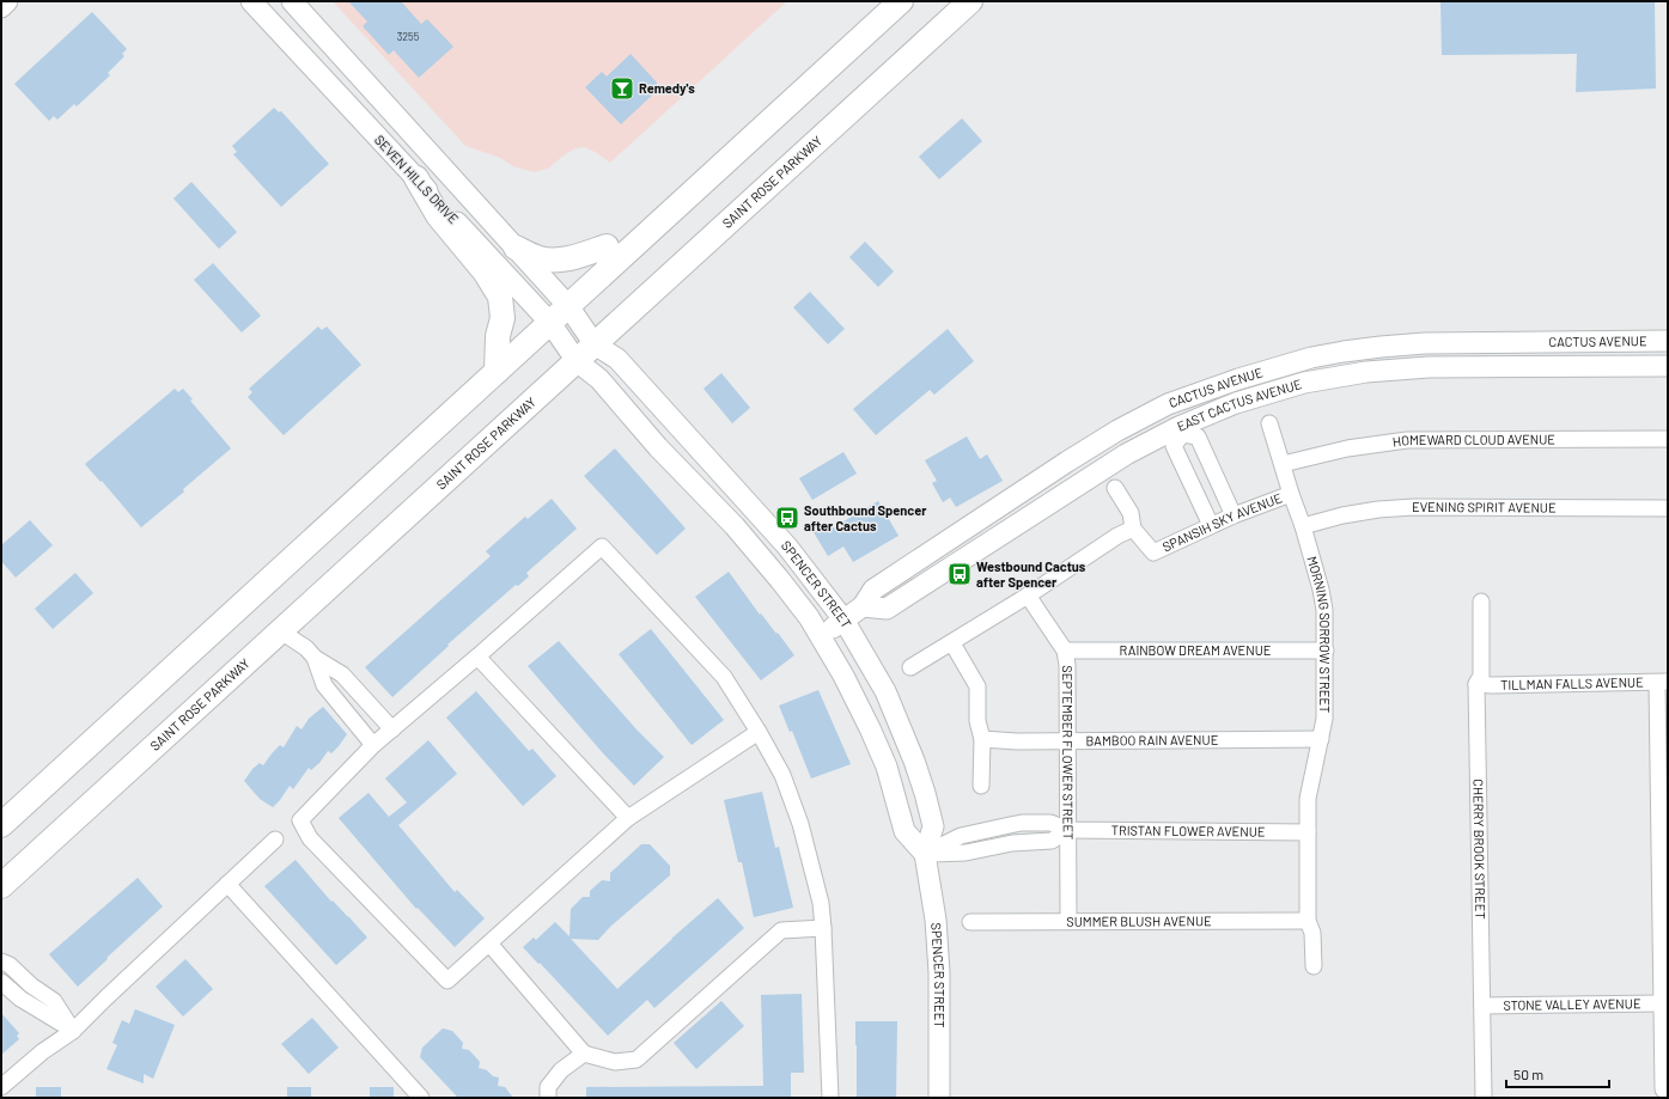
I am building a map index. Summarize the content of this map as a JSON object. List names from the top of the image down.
{
  "streets": {
    "highway": ["SAINT ROSE PARKWAY"],
    "main road": [
      "SEVEN HILLS DRIVE",
      "CACTUS AVENUE",
      "EAST CACTUS AVENUE",
      "SPENCER STREET"
    ],
    "street": [
      "HOMEWARD CLOUD AVENUE",
      "EVENING SPIRIT AVENUE",
      "SPANSIH SKY AVENUE",
      "MORNING SORROW STREET",
      "RAINBOW DREAM AVENUE",
      "TILLMAN FALLS AVENUE",
      "BAMBOO RAIN AVENUE",
      "SEPTEMBER FLOWER STREET",
      "TRISTAN FLOWER AVENUE",
      "CHERRY BROOK STREET",
      "SUMMER BLUSH AVENUE",
      "STONE VALLEY AVENUE"
    ]
  },
  "crossings": [
    ["SEVEN HILLS DRIVE", "SAINT ROSE PARKWAY"],
    ["SEVEN HILLS DRIVE", "SPENCER STREET"],
    ["SAINT ROSE PARKWAY", "SPENCER STREET"],
    ["CACTUS AVENUE", "EAST CACTUS AVENUE"],
    ["CACTUS AVENUE", "SPENCER STREET"],
    ["HOMEWARD CLOUD AVENUE", "MORNING SORROW STREET"],
    ["EVENING SPIRIT AVENUE", "MORNING SORROW STREET"],
    ["SPANSIH SKY AVENUE", "MORNING SORROW STREET"],
    ["SPENCER STREET", "TRISTAN FLOWER AVENUE"],
    ["MORNING SORROW STREET", "RAINBOW DREAM AVENUE"],
    ["MORNING SORROW STREET", "BAMBOO RAIN AVENUE"],
    ["MORNING SORROW STREET", "TRISTAN FLOWER AVENUE"],
    ["MORNING SORROW STREET", "SUMMER BLUSH AVENUE"],
    ["RAINBOW DREAM AVENUE", "SEPTEMBER FLOWER STREET"],
    ["TILLMAN FALLS AVENUE", "CHERRY BROOK STREET"],
    ["BAMBOO RAIN AVENUE", "SEPTEMBER FLOWER STREET"],
    ["SEPTEMBER FLOWER STREET", "TRISTAN FLOWER AVENUE"],
    ["SEPTEMBER FLOWER STREET", "SUMMER BLUSH AVENUE"],
    ["CHERRY BROOK STREET", "STONE VALLEY AVENUE"]
  ],
  "places": {
    "bar": ["Remedy's"],
    "bus stop": ["Southbound Spencer after Cactus", "Westbound Cactus after Spencer"]
  },
  "house_numbers": ["3255"],
  "scale_bar": "50 m"
}
